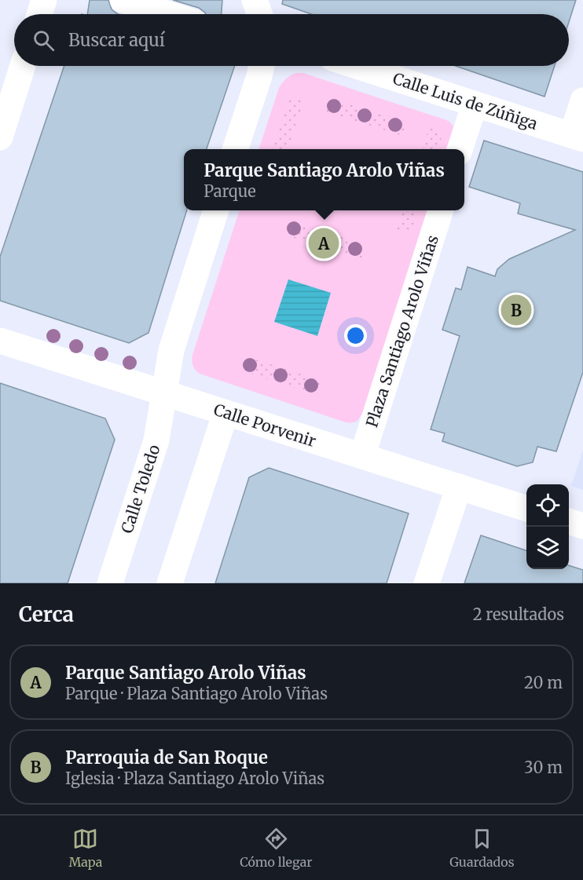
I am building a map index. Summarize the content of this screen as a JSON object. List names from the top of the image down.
{
  "streets": {
    "street": [
      "Calle Luis de Zúñiga",
      "Plaza Santiago Arolo Viñas",
      "Calle Porvenir",
      "Calle Toledo"
    ]
  },
  "crossings": [
    ["Plaza Santiago Arolo Viñas", "Calle Porvenir"],
    ["Calle Porvenir", "Calle Toledo"]
  ],
  "page": {
    "search": "Buscar aquí",
    "popup": ["Parque Santiago Arolo Viñas", "Parque"],
    "pins": ["A", "B"],
    "heading": ["Cerca", "2 resultados"],
    "list": [
      {
        "mark": "A",
        "name": "Parque Santiago Arolo Viñas",
        "note": "Parque · Plaza Santiago Arolo Viñas",
        "value": "20 m"
      },
      {
        "mark": "B",
        "name": "Parroquia de San Roque",
        "note": "Iglesia · Plaza Santiago Arolo Viñas",
        "value": "30 m"
      }
    ],
    "nav": ["Mapa", "Cómo llegar", "Guardados"]
  }
}
